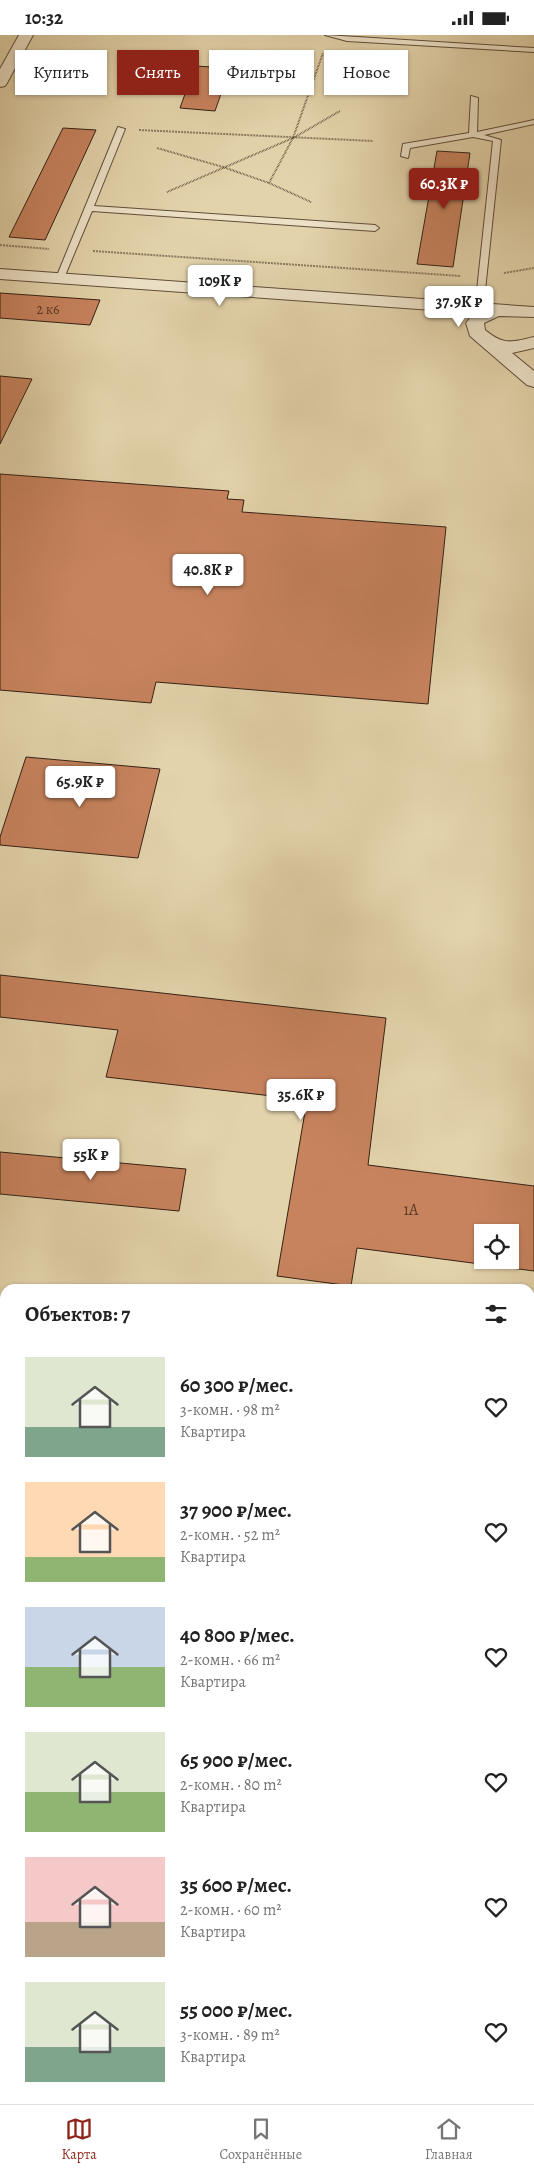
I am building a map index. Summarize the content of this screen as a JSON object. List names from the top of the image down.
{
  "house_numbers": ["2 к6", "1А"],
  "page": {
    "status": "10:32",
    "chip": [
      "Купить",
      "Снять",
      "Фильтры",
      "Новое"
    ],
    "price": [
      "60.3K ₽",
      "109K ₽",
      "37.9K ₽",
      "40.8K ₽",
      "65.9K ₽",
      "35.6K ₽",
      "55K ₽"
    ],
    "heading": "Объектов: 7",
    "list": [
      {
        "name": "60 300 ₽/мес.",
        "note": "3-комн. · 98 m² · Квартира"
      },
      {
        "name": "37 900 ₽/мес.",
        "note": "2-комн. · 52 m² · Квартира"
      },
      {
        "name": "40 800 ₽/мес.",
        "note": "2-комн. · 66 m² · Квартира"
      },
      {
        "name": "65 900 ₽/мес.",
        "note": "2-комн. · 80 m² · Квартира"
      },
      {
        "name": "35 600 ₽/мес.",
        "note": "2-комн. · 60 m² · Квартира"
      },
      {
        "name": "55 000 ₽/мес.",
        "note": "3-комн. · 89 m² · Квартира"
      }
    ],
    "tabs": ["Карта", "Сохранённые", "Главная"]
  }
}
